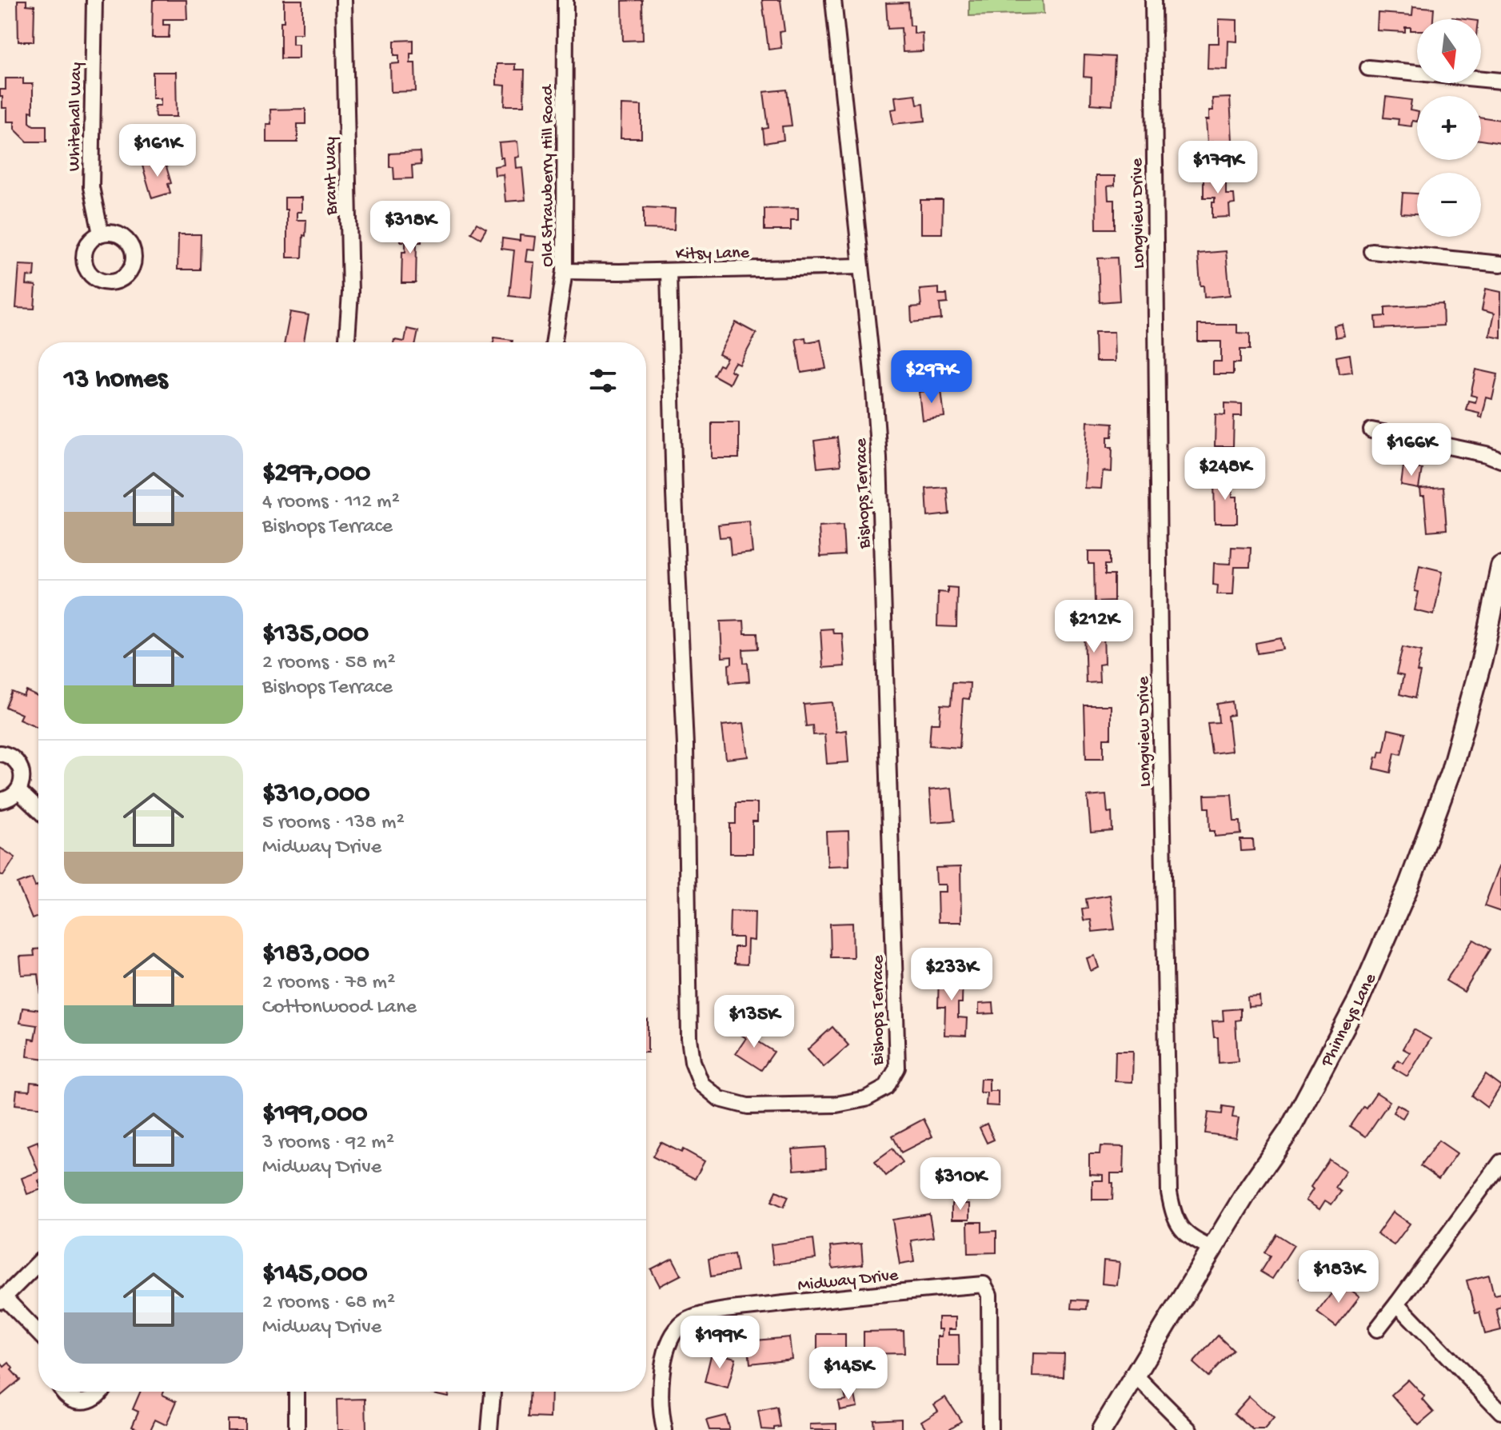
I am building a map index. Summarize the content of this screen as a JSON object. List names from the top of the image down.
{
  "streets": {
    "main road": ["Phinneys Lane"],
    "street": [
      "Whitehall Way",
      "Brant Way",
      "Old Strawberry Hill Road",
      "Longview Drive",
      "Kitsy Lane",
      "Bishops Terrace",
      "Midway Drive"
    ]
  },
  "crossings": [
    ["Old Strawberry Hill Road", "Kitsy Lane"],
    ["Longview Drive", "Phinneys Lane"],
    ["Kitsy Lane", "Bishops Terrace"]
  ],
  "north": "bottom",
  "page": {
    "map_buttons": ["+", "−"],
    "price": [
      "$161K",
      "$179K",
      "$318K",
      "$297K",
      "$166K",
      "$248K",
      "$212K",
      "$233K",
      "$135K",
      "$310K",
      "$183K",
      "$199K",
      "$145K"
    ],
    "heading": "13 homes",
    "list": [
      {
        "name": "$297,000",
        "note": "4 rooms · 112 m² · Bishops Terrace"
      },
      {
        "name": "$135,000",
        "note": "2 rooms · 58 m² · Bishops Terrace"
      },
      {
        "name": "$310,000",
        "note": "5 rooms · 138 m² · Midway Drive"
      },
      {
        "name": "$183,000",
        "note": "2 rooms · 78 m² · Cottonwood Lane"
      },
      {
        "name": "$199,000",
        "note": "3 rooms · 92 m² · Midway Drive"
      },
      {
        "name": "$145,000",
        "note": "2 rooms · 68 m² · Midway Drive"
      }
    ]
  }
}
